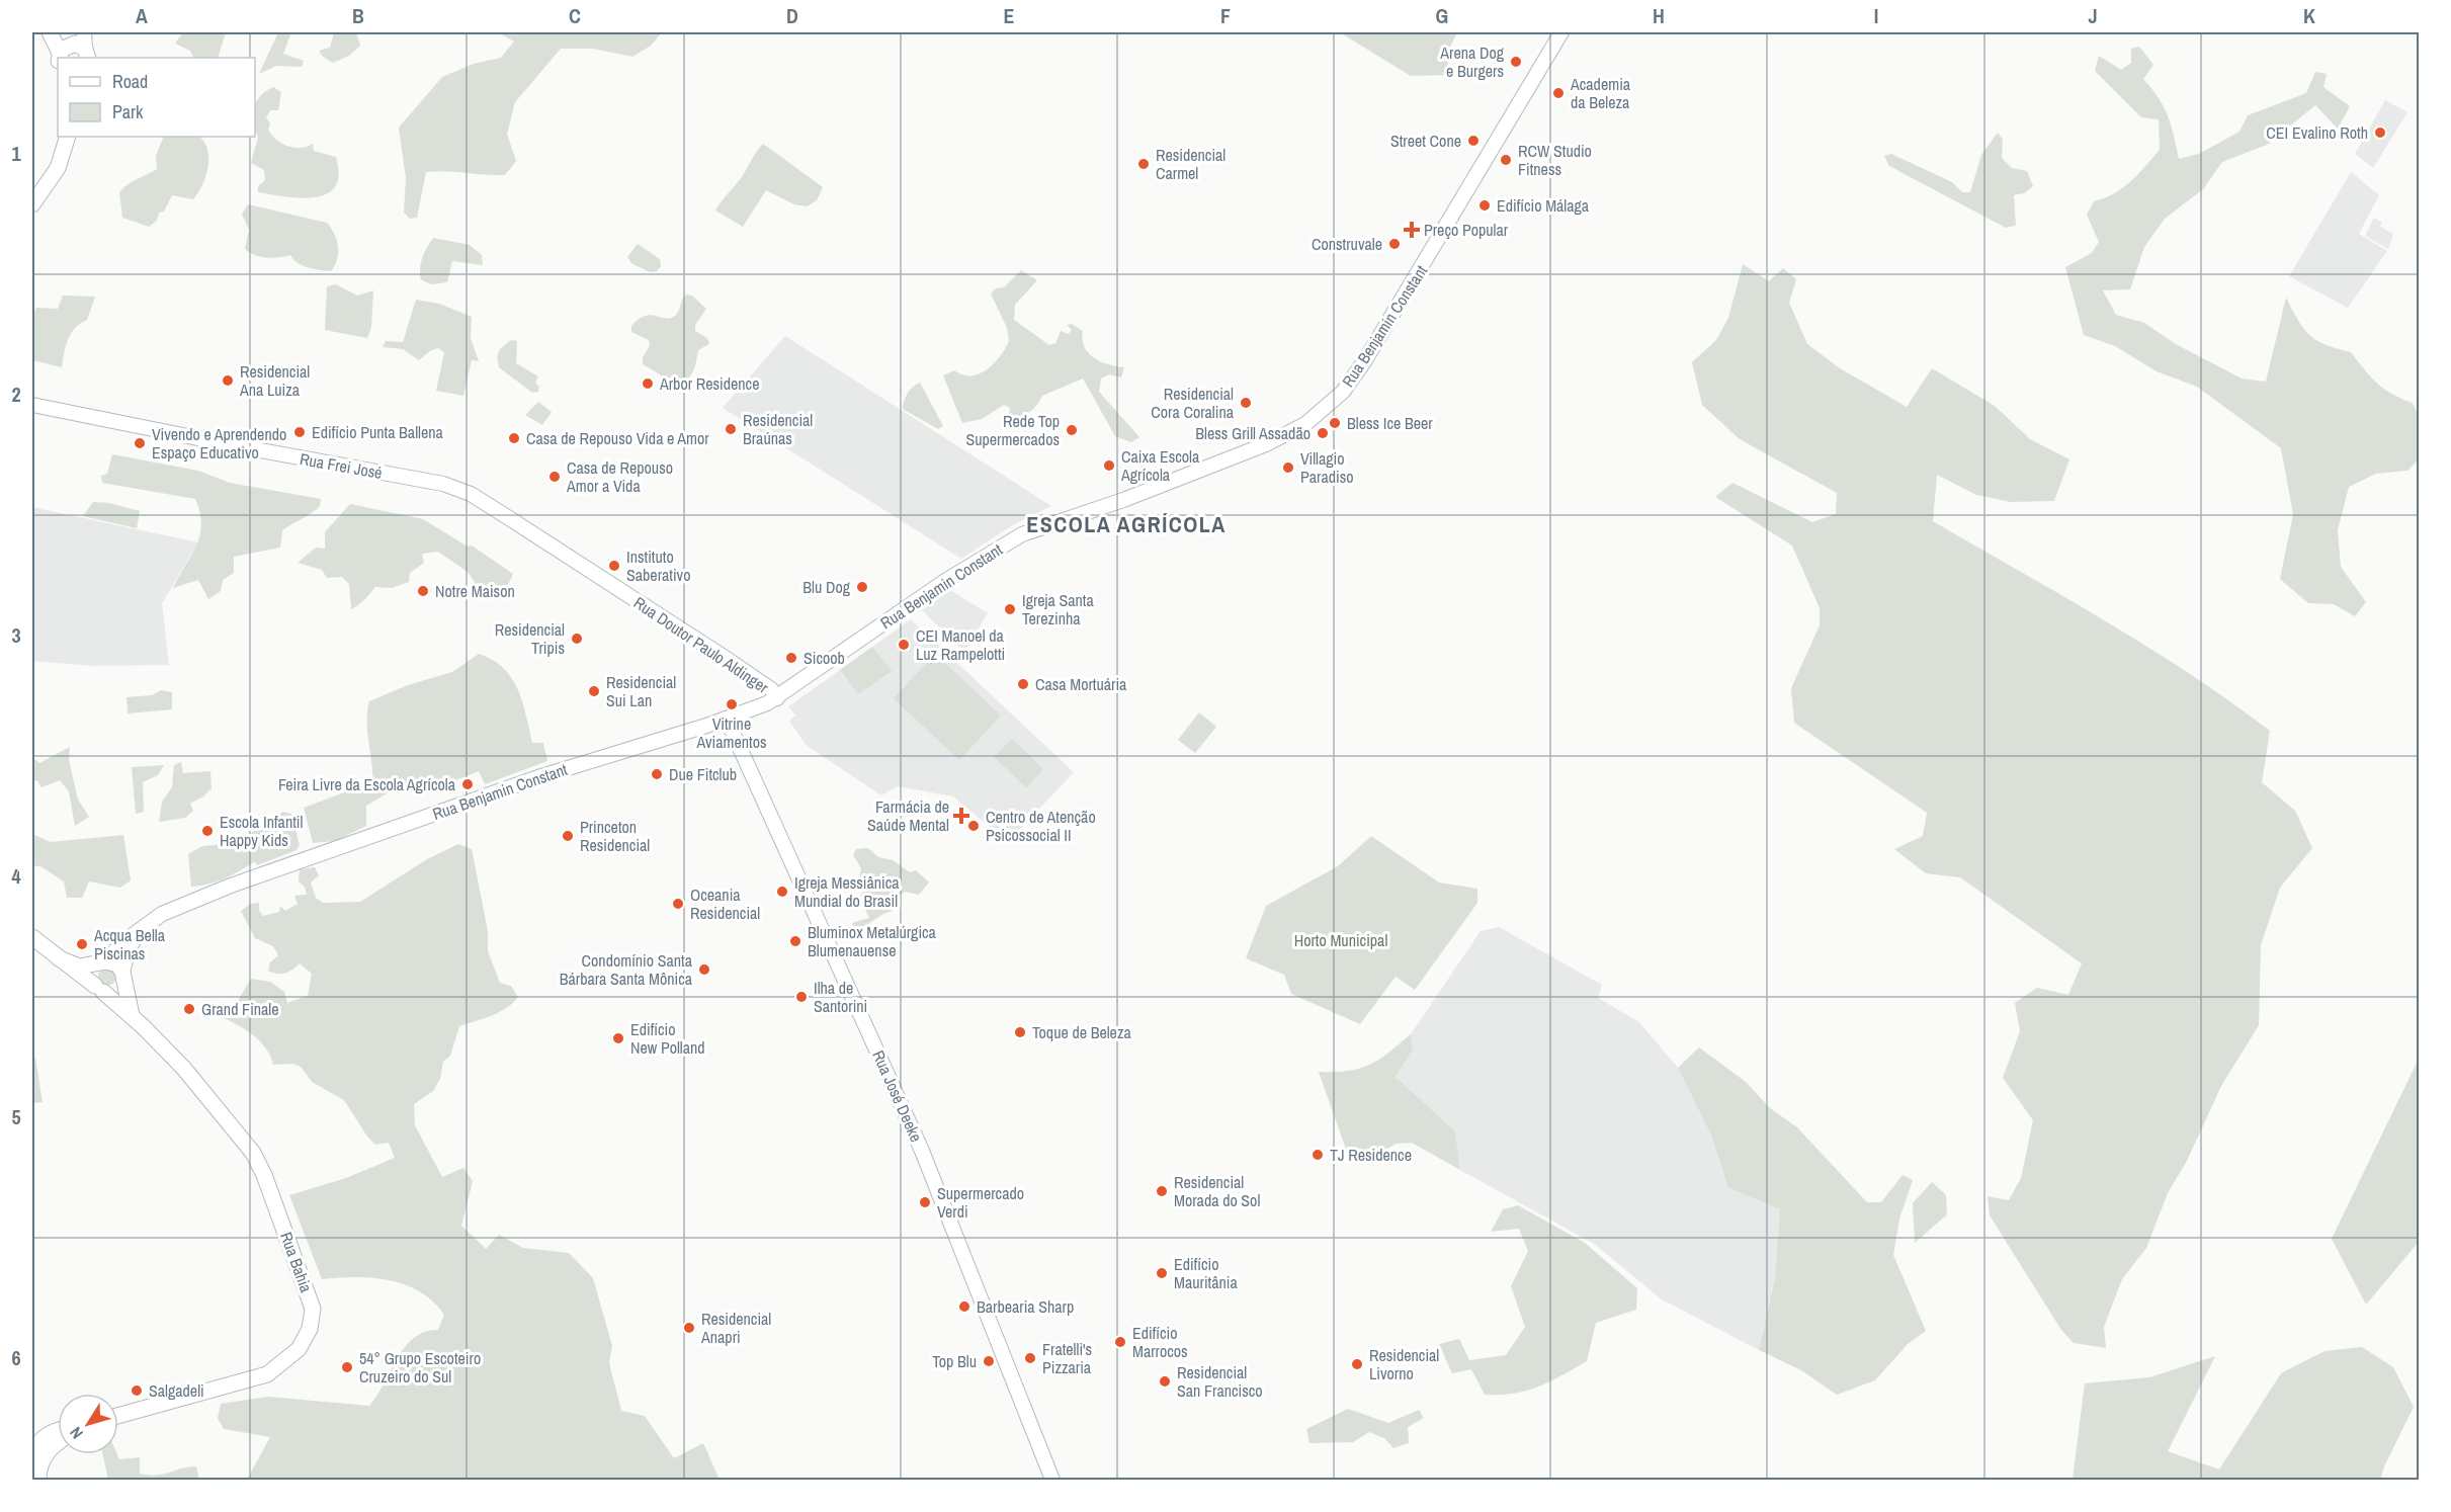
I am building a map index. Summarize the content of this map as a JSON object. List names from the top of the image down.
{
  "streets": {
    "main road": [
      "Rua Benjamin Constant",
      "Rua Frei José",
      "Rua Doutor Paulo Aldinger",
      "Rua José Deeke",
      "Rua Bahia"
    ]
  },
  "crossings": [
    ["Rua Benjamin Constant", "Rua Doutor Paulo Aldinger"],
    ["Rua Benjamin Constant", "Rua José Deeke"],
    ["Rua Benjamin Constant", "Rua Bahia"],
    ["Rua Frei José", "Rua Doutor Paulo Aldinger"]
  ],
  "districts": ["ESCOLA AGRÍCOLA"],
  "parks": ["Horto Municipal"],
  "places": {
    "other": [
      "Arena Dog e Burgers",
      "Academia da Beleza",
      "CEI Evalino Roth",
      "Street Cone",
      "RCW Studio Fitness",
      "Residencial Carmel",
      "Edifício Málaga",
      "Construvale",
      "Residencial Ana Luiza",
      "Arbor Residence",
      "Residencial Cora Coralina",
      "Bless Ice Beer",
      "Residencial Braúnas",
      "Rede Top Supermercados",
      "Edifício Punta Ballena",
      "Bless Grill Assadão",
      "Casa de Repouso Vida e Amor",
      "Vivendo e Aprendendo Espaço Educativo",
      "Caixa Escola Agrícola",
      "Villagio Paradiso",
      "Casa de Repouso Amor a Vida",
      "Instituto Saberativo",
      "Blu Dog",
      "Notre Maison",
      "Igreja Santa Terezinha",
      "Residencial Tripis",
      "CEI Manoel da Luz Rampelotti",
      "Sicoob",
      "Casa Mortuária",
      "Residencial Sui Lan",
      "Vitrine Aviamentos",
      "Due Fitclub",
      "Feira Livre da Escola Agrícola",
      "Centro de Atenção Psicossocial II",
      "Escola Infantil Happy Kids",
      "Princeton Residencial",
      "Igreja Messiânica Mundial do Brasil",
      "Oceania Residencial",
      "Bluminox Metalúrgica Blumenauense",
      "Acqua Bella Piscinas",
      "Condomínio Santa Bárbara Santa Mônica",
      "Ilha de Santorini",
      "Grand Finale",
      "Toque de Beleza",
      "Edifício New Polland",
      "TJ Residence",
      "Residencial Morada do Sol",
      "Supermercado Verdi",
      "Edifício Mauritânia",
      "Barbearia Sharp",
      "Residencial Anapri",
      "Edifício Marrocos",
      "Fratelli's Pizzaria",
      "Top Blu",
      "Residencial Livorno",
      "54° Grupo Escoteiro Cruzeiro do Sul",
      "Residencial San Francisco",
      "Salgadeli"
    ],
    "health": ["Preço Popular", "Farmácia de Saúde Mental"]
  },
  "legend": ["Road", "Park"],
  "north": "bottom left",
  "grid": {
    "columns": [
      "A",
      "B",
      "C",
      "D",
      "E",
      "F",
      "G",
      "H",
      "I",
      "J",
      "K"
    ],
    "rows": [
      "1",
      "2",
      "3",
      "4",
      "5",
      "6"
    ]
  }
}
